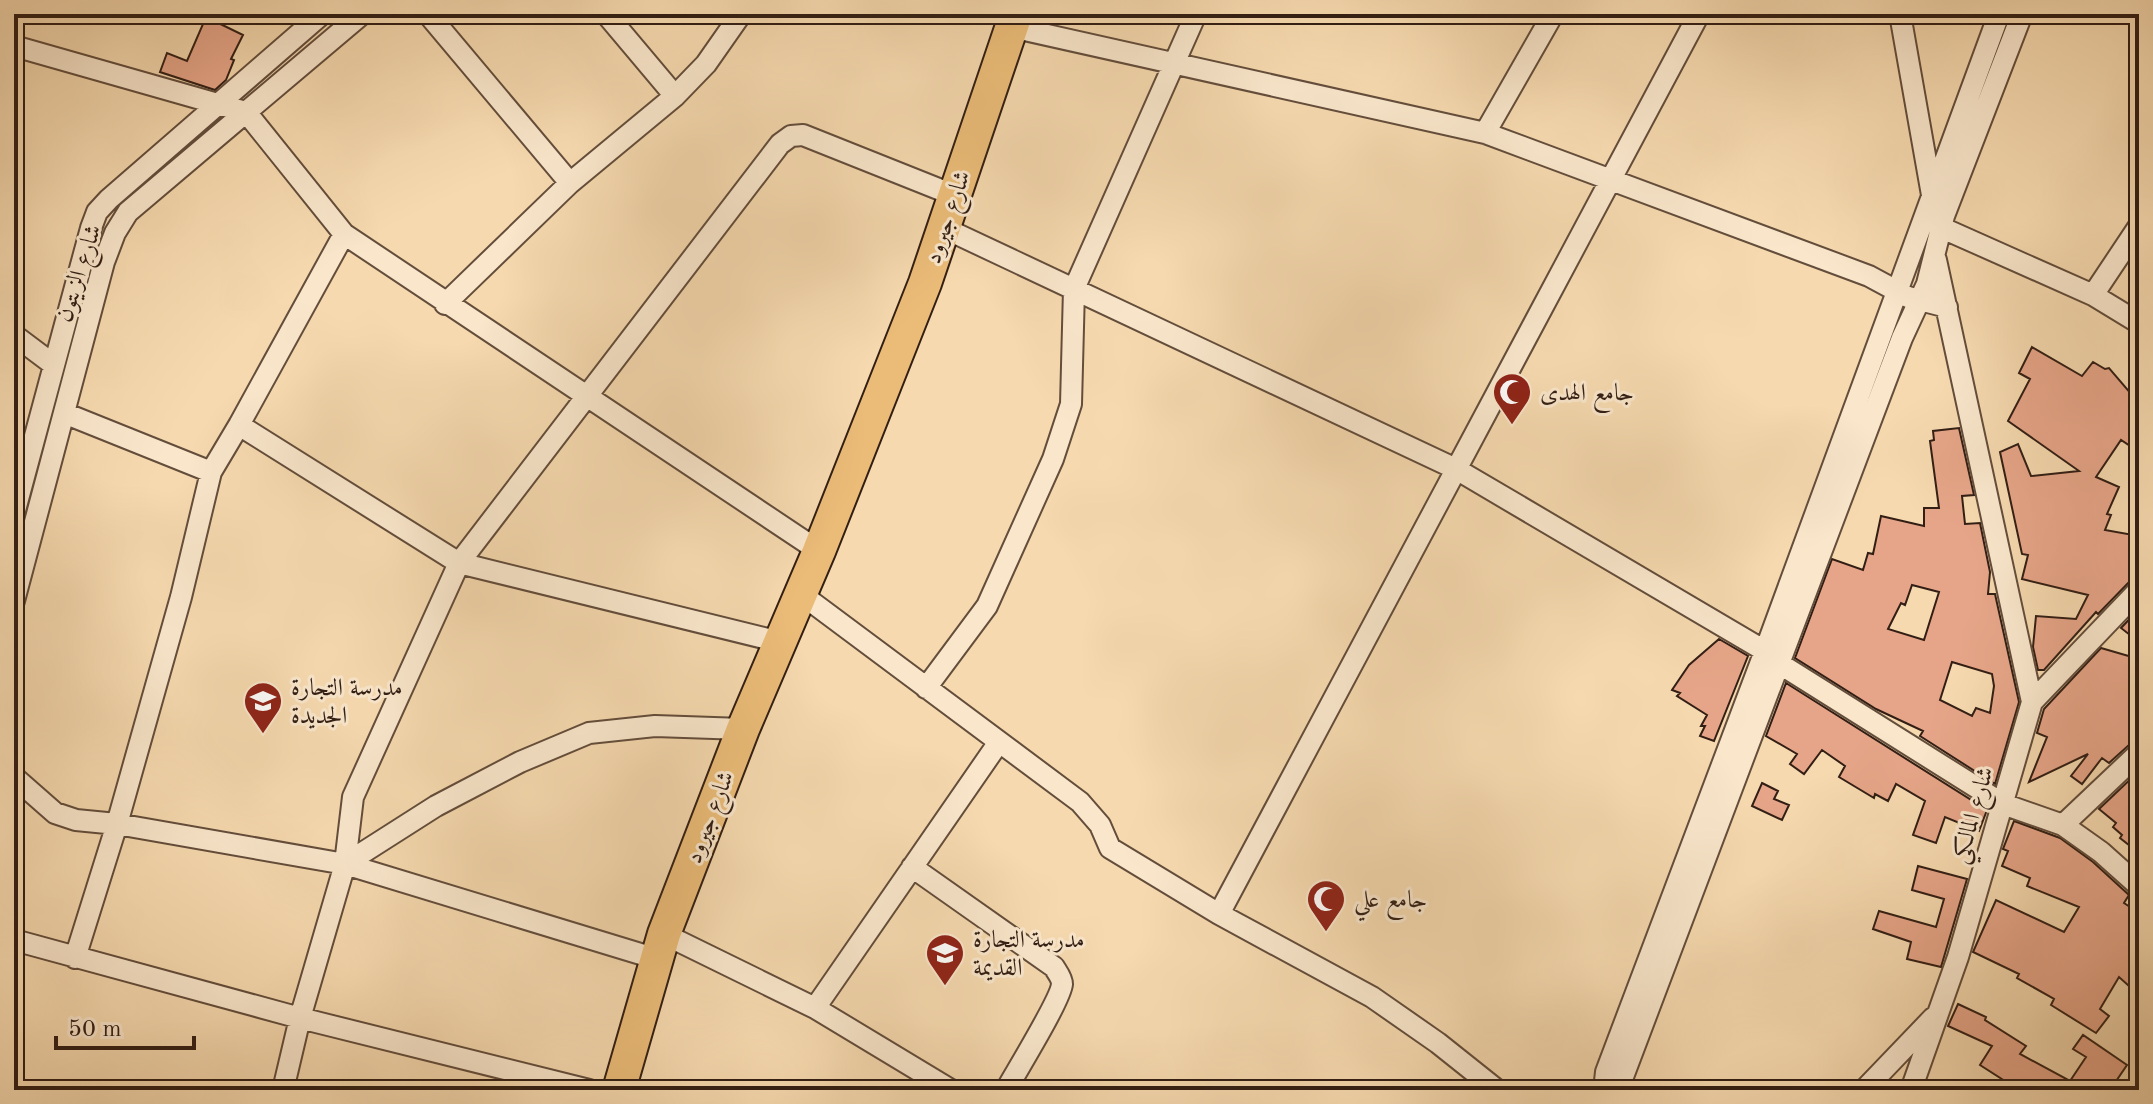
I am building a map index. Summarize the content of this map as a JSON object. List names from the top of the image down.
{
  "streets": {
    "main road": ["شارع جيرود"],
    "street": ["شارع الزيتون", "شارع المالكي"]
  },
  "places": {
    "mosque": ["جامع الهدى", "جامع علي"],
    "school or university": ["مدرسة التجارة الجديدة", "مدرسة التجارة القديمة"]
  },
  "scale_bar": "50 m"
}
